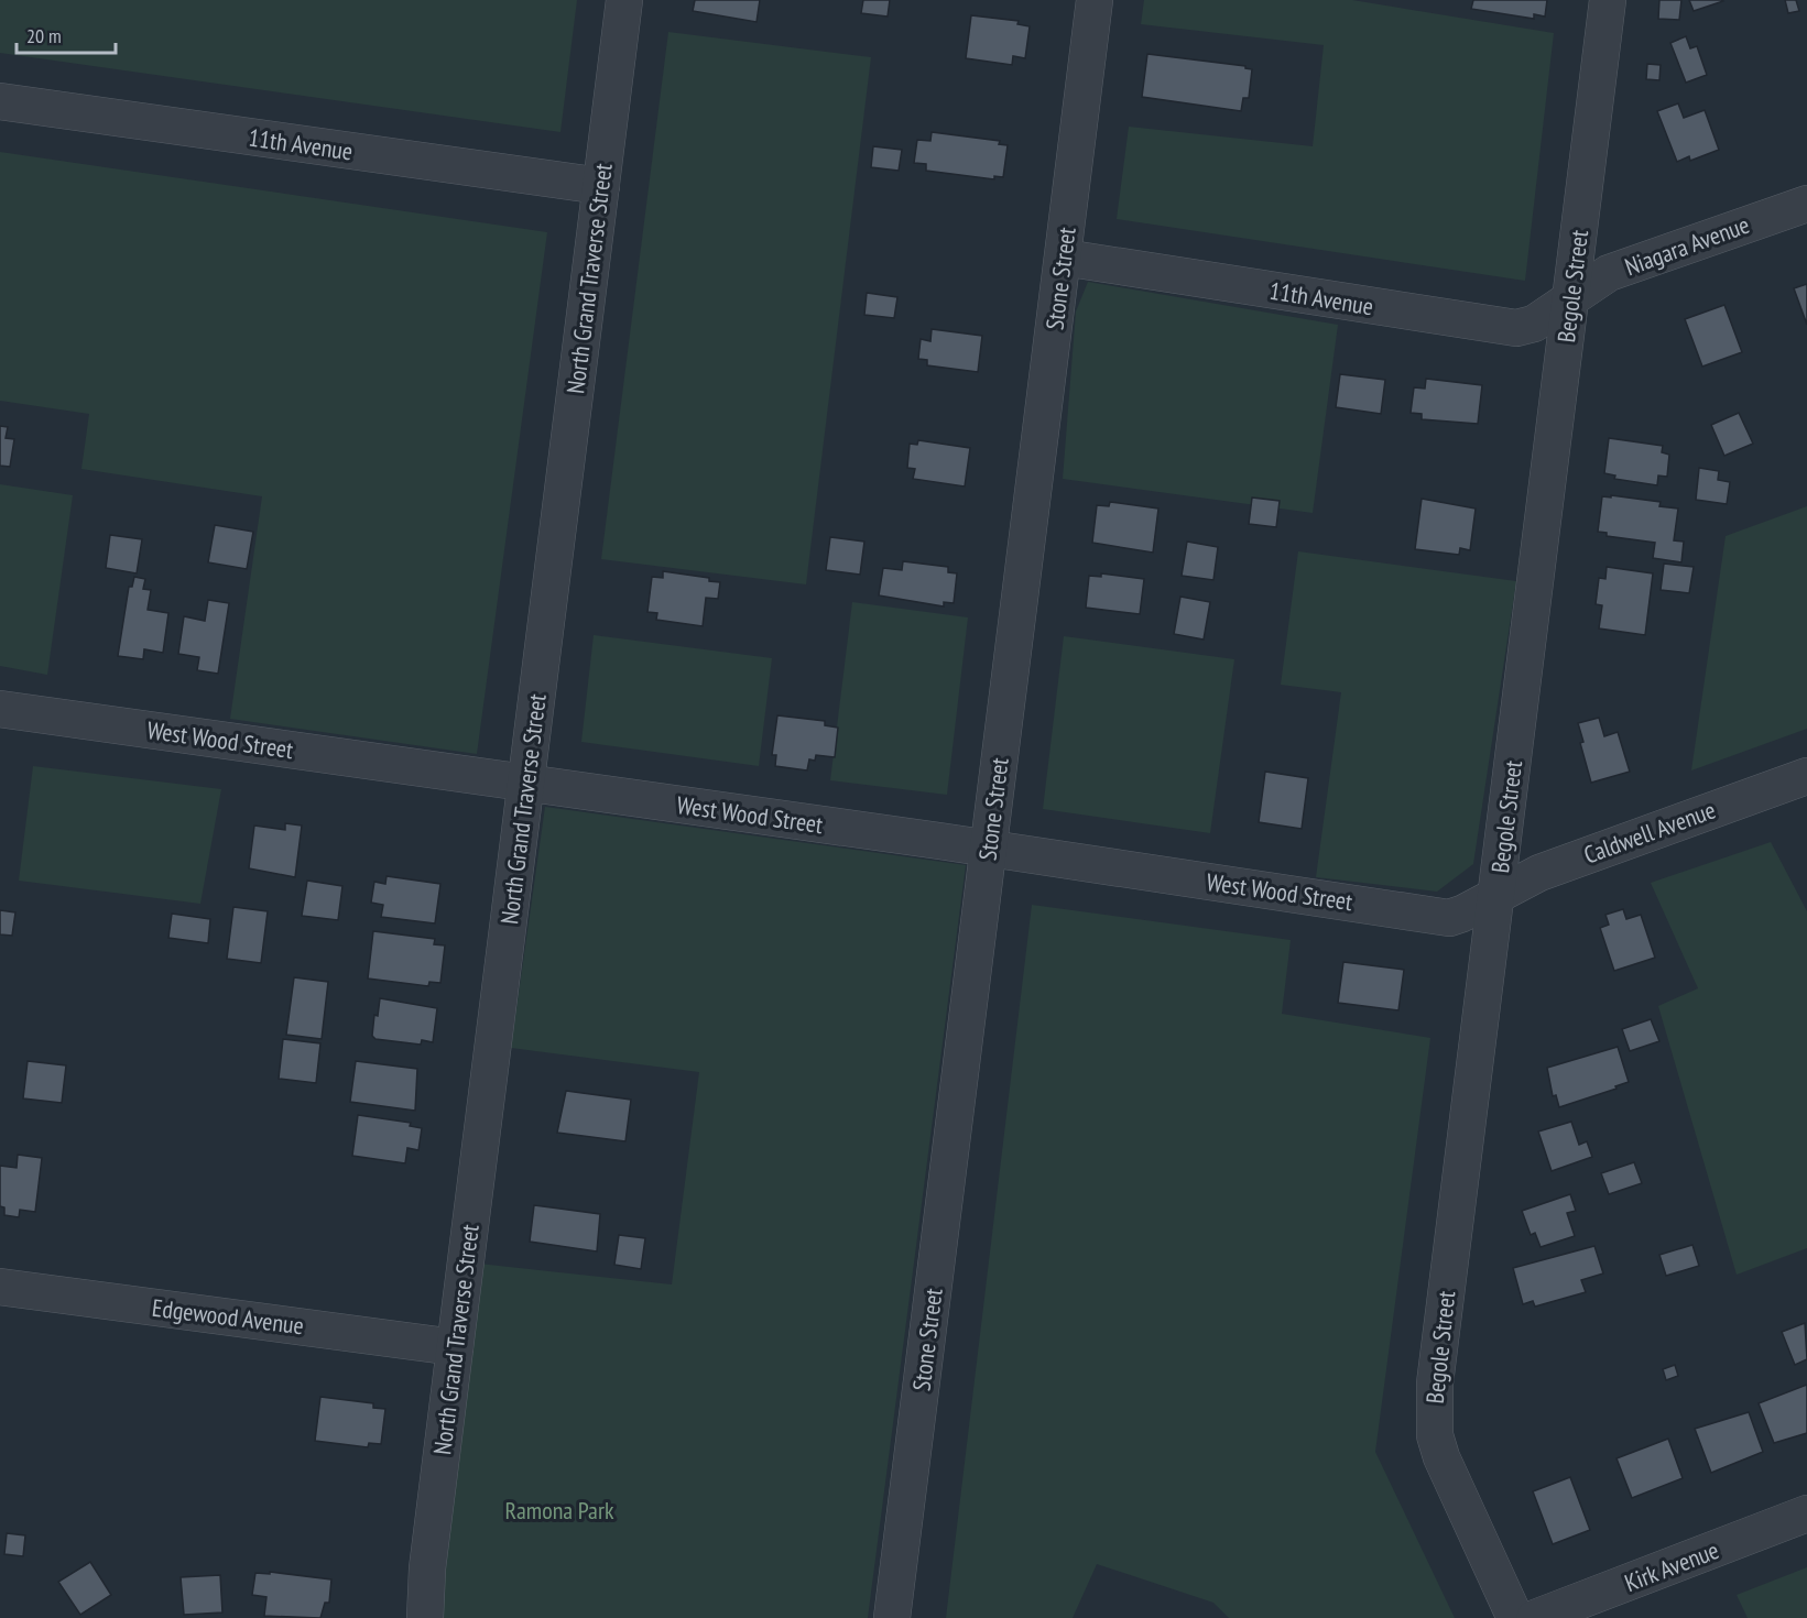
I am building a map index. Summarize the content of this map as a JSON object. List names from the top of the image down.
{
  "streets": {
    "street": [
      "11th Avenue",
      "Niagara Avenue",
      "North Grand Traverse Street",
      "Stone Street",
      "Begole Street",
      "West Wood Street",
      "Caldwell Avenue",
      "Edgewood Avenue",
      "Kirk Avenue"
    ]
  },
  "crossings": [
    ["11th Avenue", "Niagara Avenue"],
    ["11th Avenue", "North Grand Traverse Street"],
    ["11th Avenue", "Stone Street"],
    ["11th Avenue", "Begole Street"],
    ["Niagara Avenue", "Begole Street"],
    ["North Grand Traverse Street", "West Wood Street"],
    ["North Grand Traverse Street", "Edgewood Avenue"],
    ["Stone Street", "West Wood Street"],
    ["Begole Street", "West Wood Street"],
    ["Begole Street", "Caldwell Avenue"],
    ["West Wood Street", "Caldwell Avenue"]
  ],
  "parks": ["Ramona Park"],
  "scale_bar": "20 m"
}
